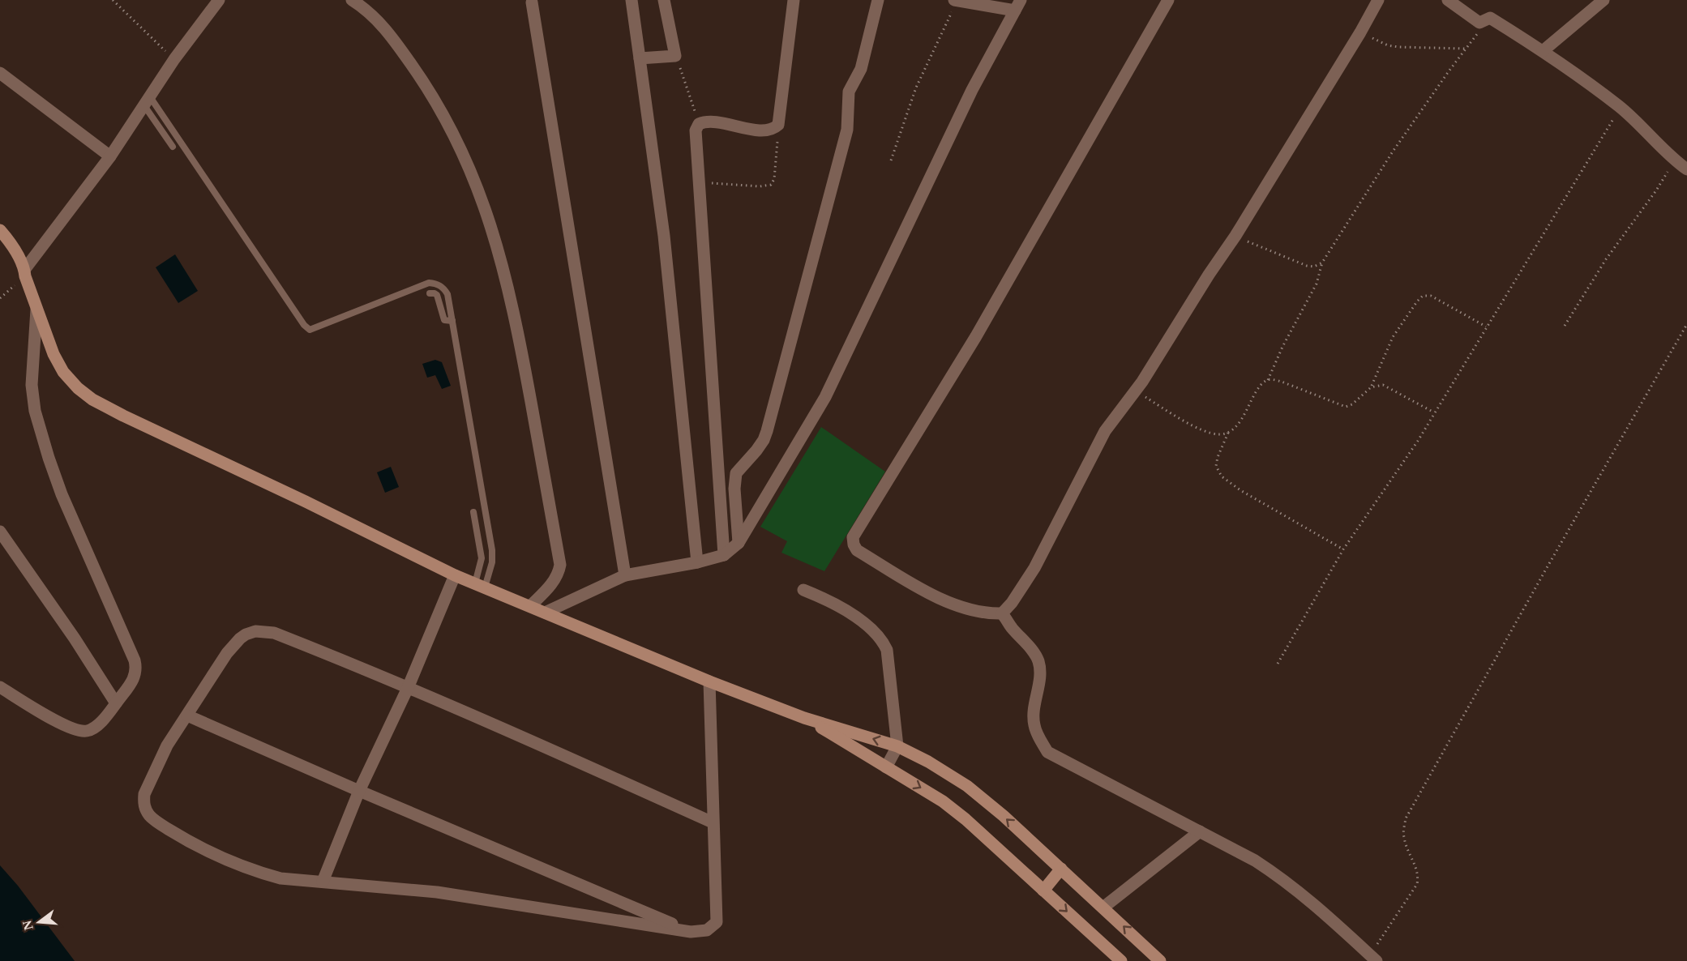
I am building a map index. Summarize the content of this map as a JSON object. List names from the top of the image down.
{
  "north": "left"
}
